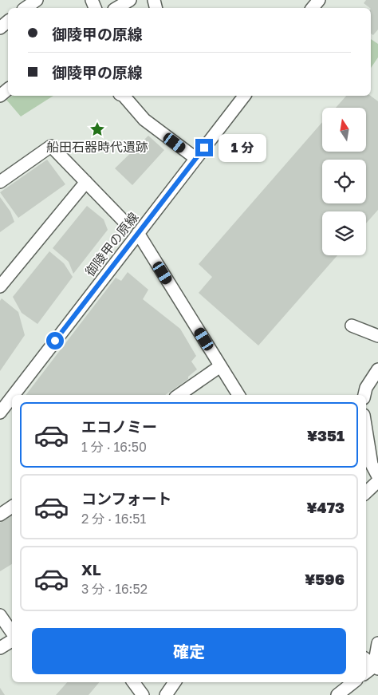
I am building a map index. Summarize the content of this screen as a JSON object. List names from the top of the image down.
{
  "streets": {
    "street": ["御陵甲の原線"]
  },
  "places": {
    "place": ["船田石器時代遺跡"]
  },
  "north": "top",
  "page": {
    "banner": ["御陵甲の原線", "御陵甲の原線"],
    "bubble": "1 分",
    "list": [
      {
        "name": "エコノミー",
        "note": "1 分 · 16:50",
        "value": "¥351"
      },
      {
        "name": "コンフォート",
        "note": "2 分 · 16:51",
        "value": "¥473"
      },
      {
        "name": "XL",
        "note": "3 分 · 16:52",
        "value": "¥596"
      }
    ],
    "buttons": "確定"
  }
}
